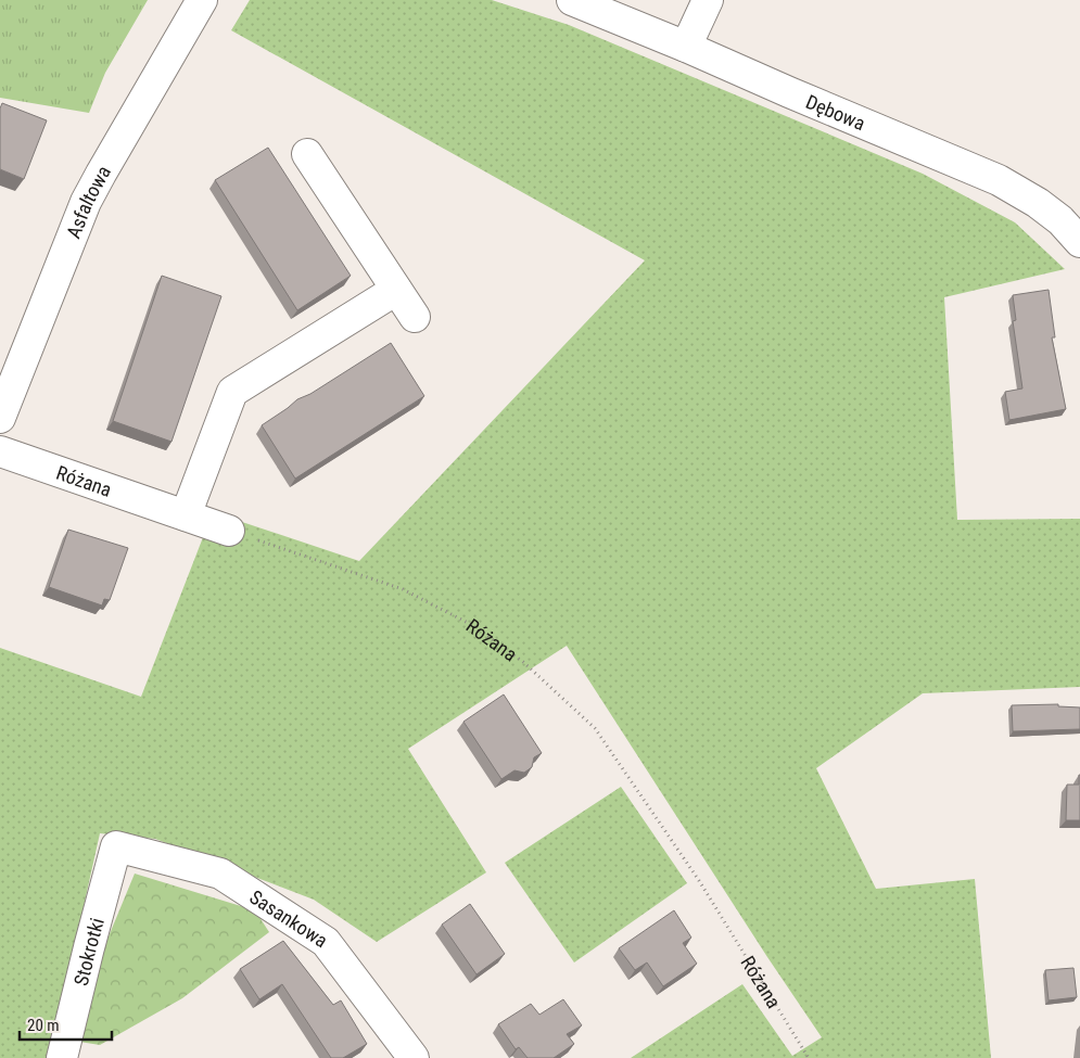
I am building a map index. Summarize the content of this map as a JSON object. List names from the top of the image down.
{
  "streets": {
    "street": [
      "Dębowa",
      "Asfaltowa",
      "Różana",
      "Sasankowa",
      "Stokrotki"
    ]
  },
  "crossings": [
    ["Sasankowa", "Stokrotki"]
  ],
  "scale_bar": "20 m"
}
